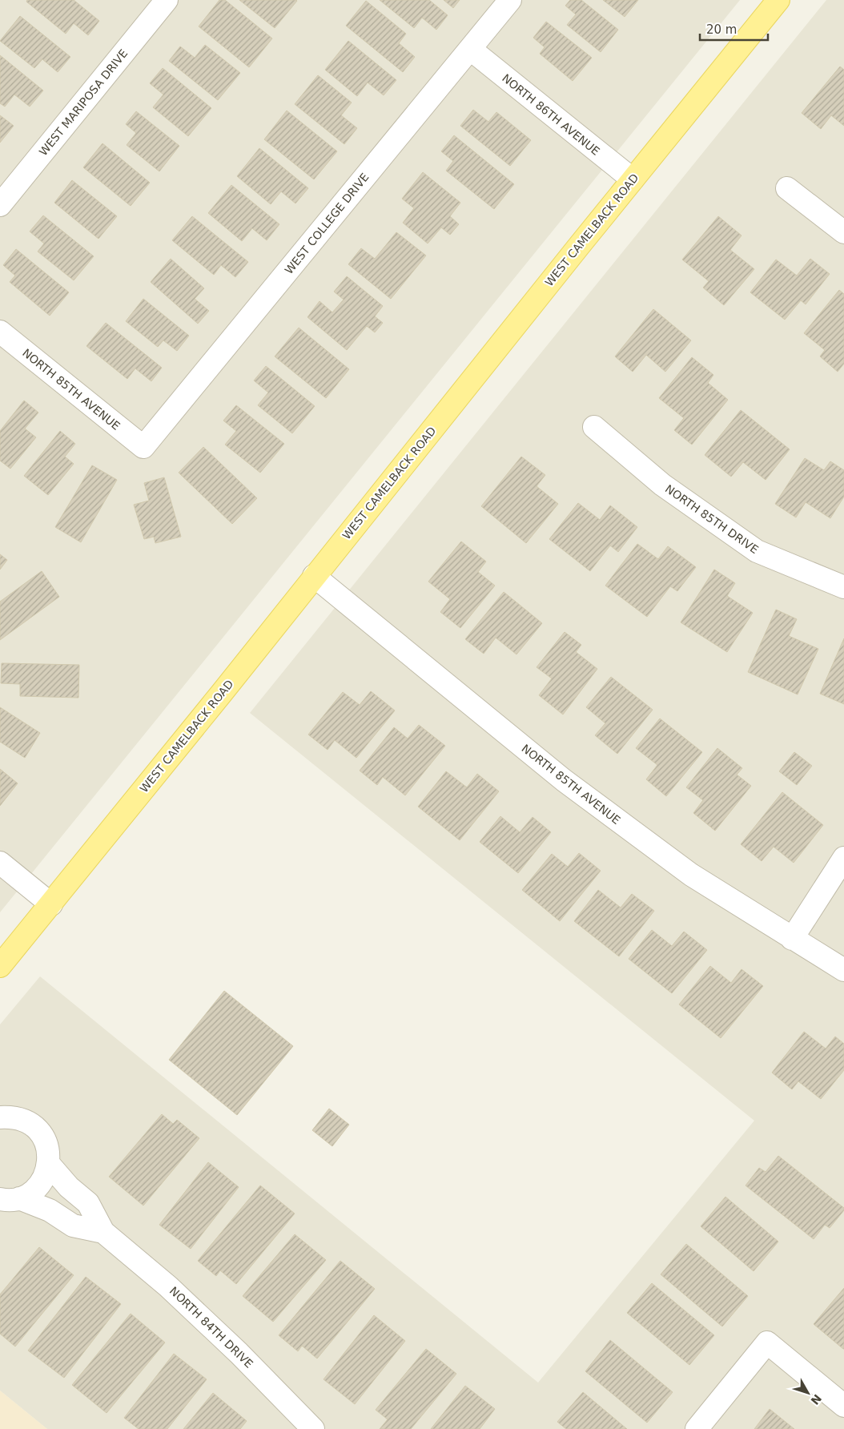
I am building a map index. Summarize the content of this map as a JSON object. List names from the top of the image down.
{
  "streets": {
    "main road": ["WEST CAMELBACK ROAD"],
    "street": [
      "WEST MARIPOSA DRIVE",
      "NORTH 86TH AVENUE",
      "WEST COLLEGE DRIVE",
      "NORTH 85TH AVENUE",
      "NORTH 85TH DRIVE",
      "NORTH 84TH DRIVE"
    ]
  },
  "crossings": [
    ["NORTH 86TH AVENUE", "WEST COLLEGE DRIVE"],
    ["NORTH 86TH AVENUE", "WEST CAMELBACK ROAD"],
    ["WEST COLLEGE DRIVE", "NORTH 85TH AVENUE"],
    ["WEST CAMELBACK ROAD", "NORTH 85TH AVENUE"]
  ],
  "scale_bar": "20 m",
  "north": "bottom right"
}
